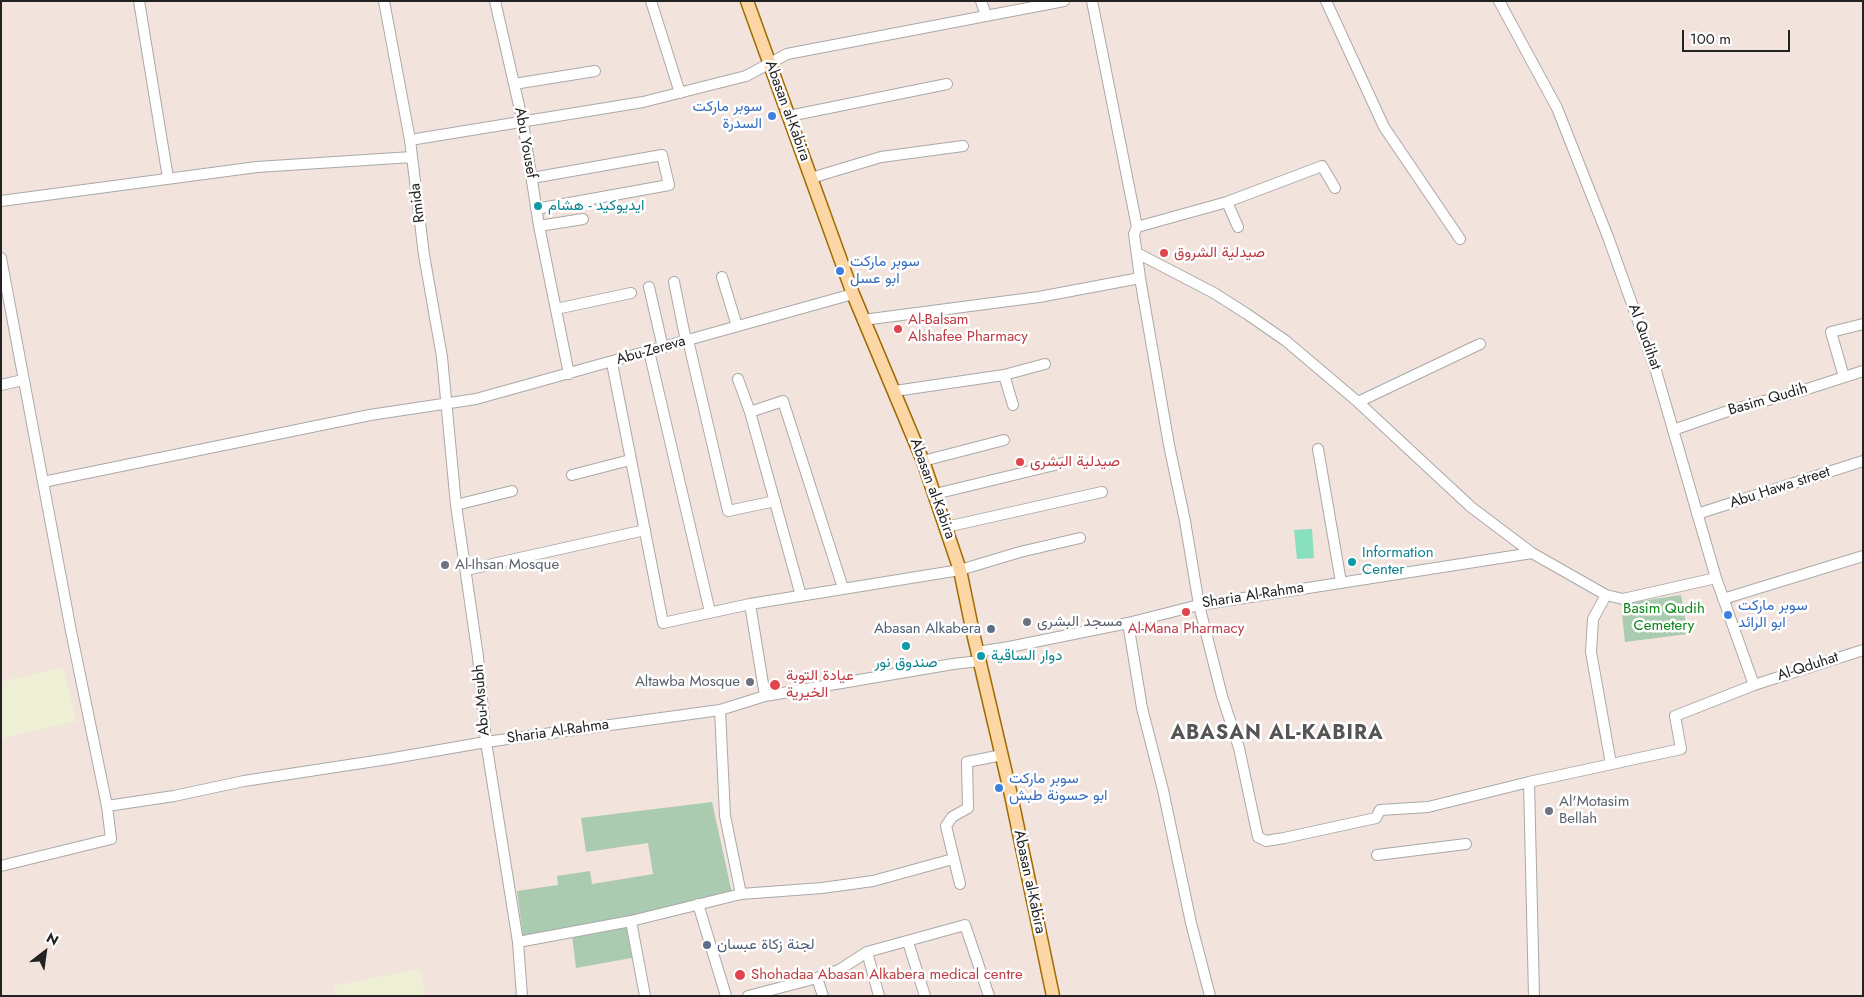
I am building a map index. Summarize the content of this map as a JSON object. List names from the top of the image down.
{
  "streets": {
    "main road": ["Abasan al-Kabira"],
    "street": [
      "Abu Yousef",
      "Rmida",
      "Al Qudihat",
      "Abu-Zereva",
      "Basim Qudih",
      "Abu Hawa street",
      "Sharia Al-Rahma",
      "Al-Qduhat",
      "Abu-Msubh"
    ]
  },
  "crossings": [
    ["Abasan al-Kabira", "Abu-Zereva"],
    ["Abasan al-Kabira", "Sharia Al-Rahma"],
    ["Abu Yousef", "Abu-Zereva"],
    ["Rmida", "Abu-Zereva"],
    ["Rmida", "Abu-Msubh"],
    ["Al Qudihat", "Basim Qudih"],
    ["Al Qudihat", "Abu Hawa street"],
    ["Al Qudihat", "Al-Qduhat"],
    ["Abu-Zereva", "Abu-Msubh"],
    ["Sharia Al-Rahma", "Abu-Msubh"]
  ],
  "districts": ["ABASAN AL-KABIRA"],
  "parks": ["Basim Qudih Cemetery"],
  "places": [
    "سوبر ماركت السدرة",
    "ايديوكيد - هشام",
    "صيدلية الشروق",
    "سوبر ماركت ابو عسل",
    "Al-Balsam Alshafee Pharmacy",
    "صيدلية البشرى",
    "Information Center",
    "Al-Ihsan Mosque",
    "Al-Mana Pharmacy",
    "سوبر ماركت ابو الرائد",
    "مسجد البشرى",
    "Abasan Alkabera",
    "صندوق نور",
    "دوار الساقية",
    "Altawba Mosque",
    "عيادة التوبة الخيرية",
    "سوبر ماركت ابو حسونة طبش",
    "Al'Motasim Bellah",
    "لجنة زكاة عبسان",
    "Shohadaa Abasan Alkabera medical centre"
  ],
  "scale_bar": "100 m",
  "north": "top right"
}
